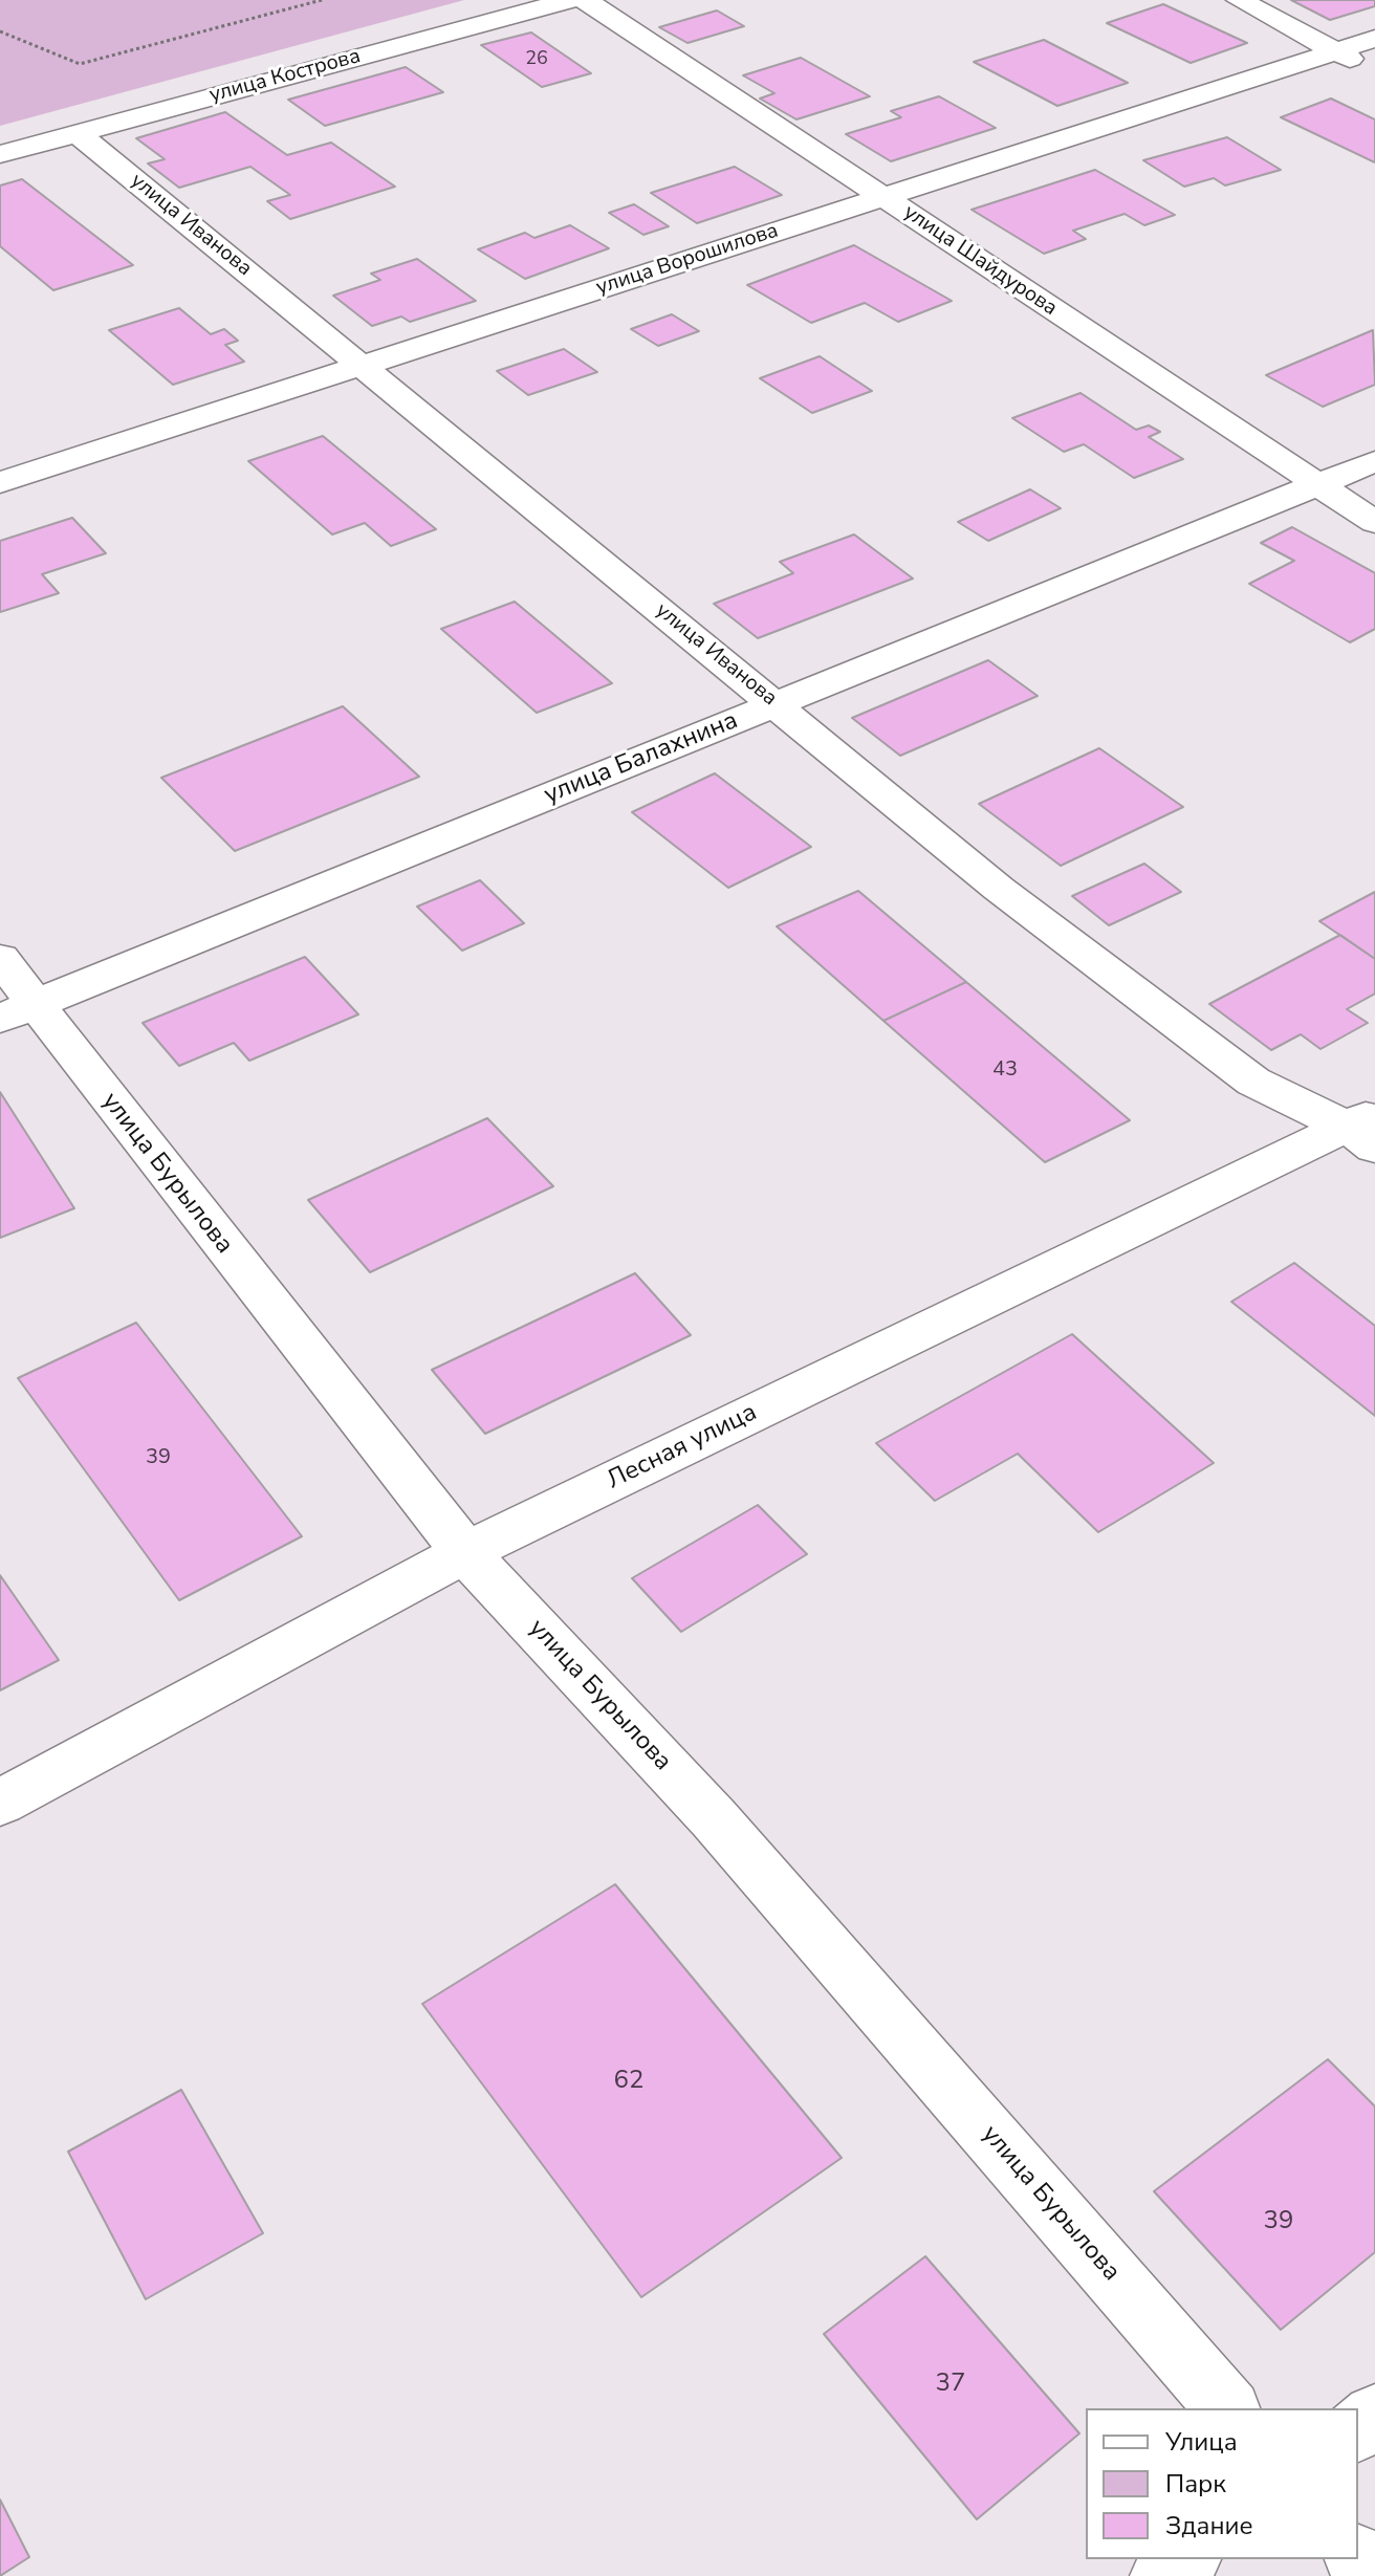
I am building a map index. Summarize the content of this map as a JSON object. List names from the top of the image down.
{
  "streets": {
    "street": [
      "улица Кострова",
      "улица Иванова",
      "улица Ворошилова",
      "улица Шайдурова",
      "улица Балахнина",
      "улица Бурылова",
      "Лесная улица"
    ]
  },
  "crossings": [
    ["улица Кострова", "улица Иванова"],
    ["улица Иванова", "улица Ворошилова"],
    ["улица Иванова", "улица Балахнина"],
    ["улица Иванова", "Лесная улица"],
    ["улица Ворошилова", "улица Шайдурова"],
    ["улица Шайдурова", "улица Балахнина"],
    ["улица Балахнина", "улица Бурылова"],
    ["улица Бурылова", "Лесная улица"]
  ],
  "house_numbers": [
    "26",
    "43",
    "39",
    "62",
    "39",
    "37"
  ],
  "legend": ["Улица", "Парк", "Здание"]
}
